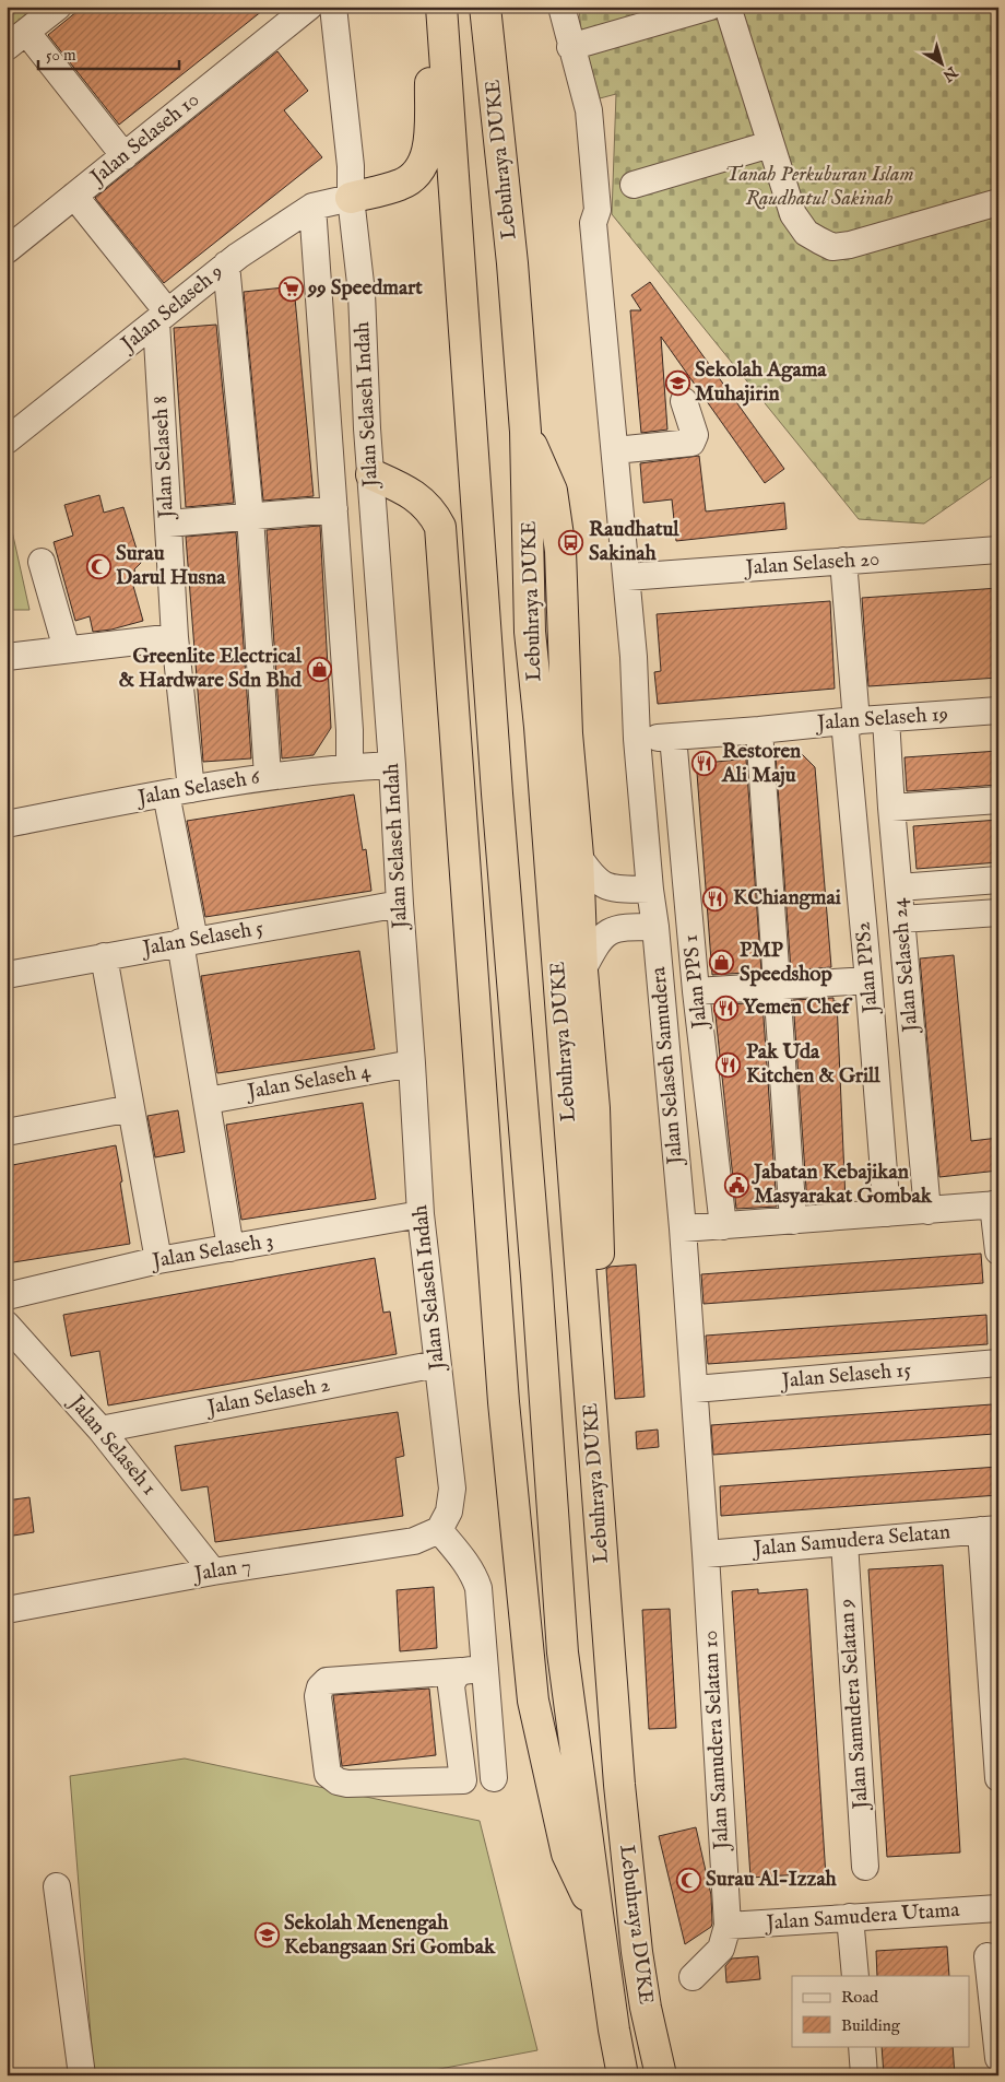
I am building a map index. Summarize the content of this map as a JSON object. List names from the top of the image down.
{
  "streets": {
    "highway": ["Lebuhraya DUKE"],
    "street": [
      "Jalan Selaseh 10",
      "Jalan Selaseh 9",
      "Jalan Selaseh Indah",
      "Jalan Selaseh 8",
      "Jalan Selaseh 20",
      "Jalan Selaseh 19",
      "Jalan Selaseh 6",
      "Jalan Selaseh 5",
      "Jalan Selaseh 24",
      "Jalan PPS2",
      "Jalan PPS 1",
      "Jalan Selaseh Samudera",
      "Jalan Selaseh 4",
      "Jalan Selaseh 3",
      "Jalan Selaseh 15",
      "Jalan Selaseh 2",
      "Jalan Selaseh 1",
      "Jalan Samudera Selatan",
      "Jalan 7",
      "Jalan Samudera Selatan 9",
      "Jalan Samudera Selatan 10",
      "Jalan Samudera Utama"
    ]
  },
  "crossings": [
    ["Jalan Selaseh 9", "Jalan Selaseh Indah"],
    ["Jalan Selaseh 9", "Jalan Selaseh 8"],
    ["Jalan Selaseh Indah", "Jalan Selaseh 6"],
    ["Jalan Selaseh Indah", "Jalan Selaseh 5"],
    ["Jalan Selaseh Indah", "Jalan Selaseh 4"],
    ["Jalan Selaseh Indah", "Jalan Selaseh 3"],
    ["Jalan Selaseh Indah", "Jalan Selaseh 2"],
    ["Jalan Selaseh Indah", "Jalan 7"],
    ["Jalan Selaseh 8", "Jalan Selaseh 6"],
    ["Jalan Selaseh 8", "Jalan Selaseh 5"],
    ["Jalan Selaseh 8", "Jalan Selaseh 4"],
    ["Jalan Selaseh 8", "Jalan Selaseh 3"],
    ["Jalan Selaseh 20", "Jalan PPS2"],
    ["Jalan Selaseh 20", "Jalan Selaseh Samudera"],
    ["Jalan Selaseh 19", "Jalan Selaseh 24"],
    ["Jalan Selaseh 19", "Jalan PPS2"],
    ["Jalan Selaseh 19", "Jalan PPS 1"],
    ["Jalan Selaseh 19", "Jalan Selaseh Samudera"],
    ["Jalan Selaseh Samudera", "Jalan Selaseh 15"],
    ["Jalan Selaseh Samudera", "Jalan Samudera Selatan"],
    ["Jalan Selaseh Samudera", "Jalan Samudera Selatan 10"],
    ["Jalan Selaseh 2", "Jalan Selaseh 1"],
    ["Jalan Selaseh 1", "Jalan 7"],
    ["Jalan Samudera Selatan", "Jalan Samudera Selatan 9"],
    ["Jalan Samudera Selatan", "Jalan Samudera Selatan 10"],
    ["Jalan Samudera Selatan 10", "Jalan Samudera Utama"]
  ],
  "parks": ["Tanah Perkuburan Islam Raudhatul Sakinah"],
  "places": {
    "supermarket": ["99 Speedmart"],
    "school or university": ["Sekolah Agama Muhajirin", "Sekolah Menengah Kebangsaan Sri Gombak"],
    "bus stop": ["Raudhatul Sakinah"],
    "mosque": ["Surau Darul Husna", "Surau Al-Izzah"],
    "shop": ["Greenlite Electrical & Hardware Sdn Bhd", "PMP Speedshop"],
    "restaurant": [
      "Restoren Ali Maju",
      "KChiangmai",
      "Yemen Chef",
      "Pak Uda Kitchen & Grill"
    ],
    "public building": ["Jabatan Kebajikan Masyarakat Gombak"]
  },
  "legend": ["Road", "Building"],
  "scale_bar": "50 m",
  "north": "bottom right"
}
